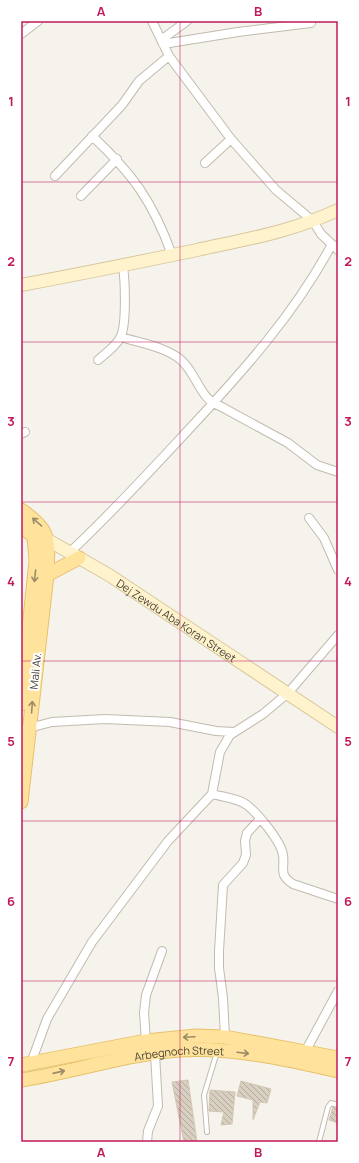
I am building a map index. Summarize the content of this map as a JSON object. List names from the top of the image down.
{
  "streets": {
    "main road": ["Dej Zewdu Aba Koran Street", "Mali Av.", "Arbegnoch Street"]
  },
  "crossings": [
    ["Dej Zewdu Aba Koran Street", "Mali Av."]
  ],
  "grid": {
    "columns": ["A", "B"],
    "rows": [
      "1",
      "2",
      "3",
      "4",
      "5",
      "6",
      "7"
    ]
  }
}
